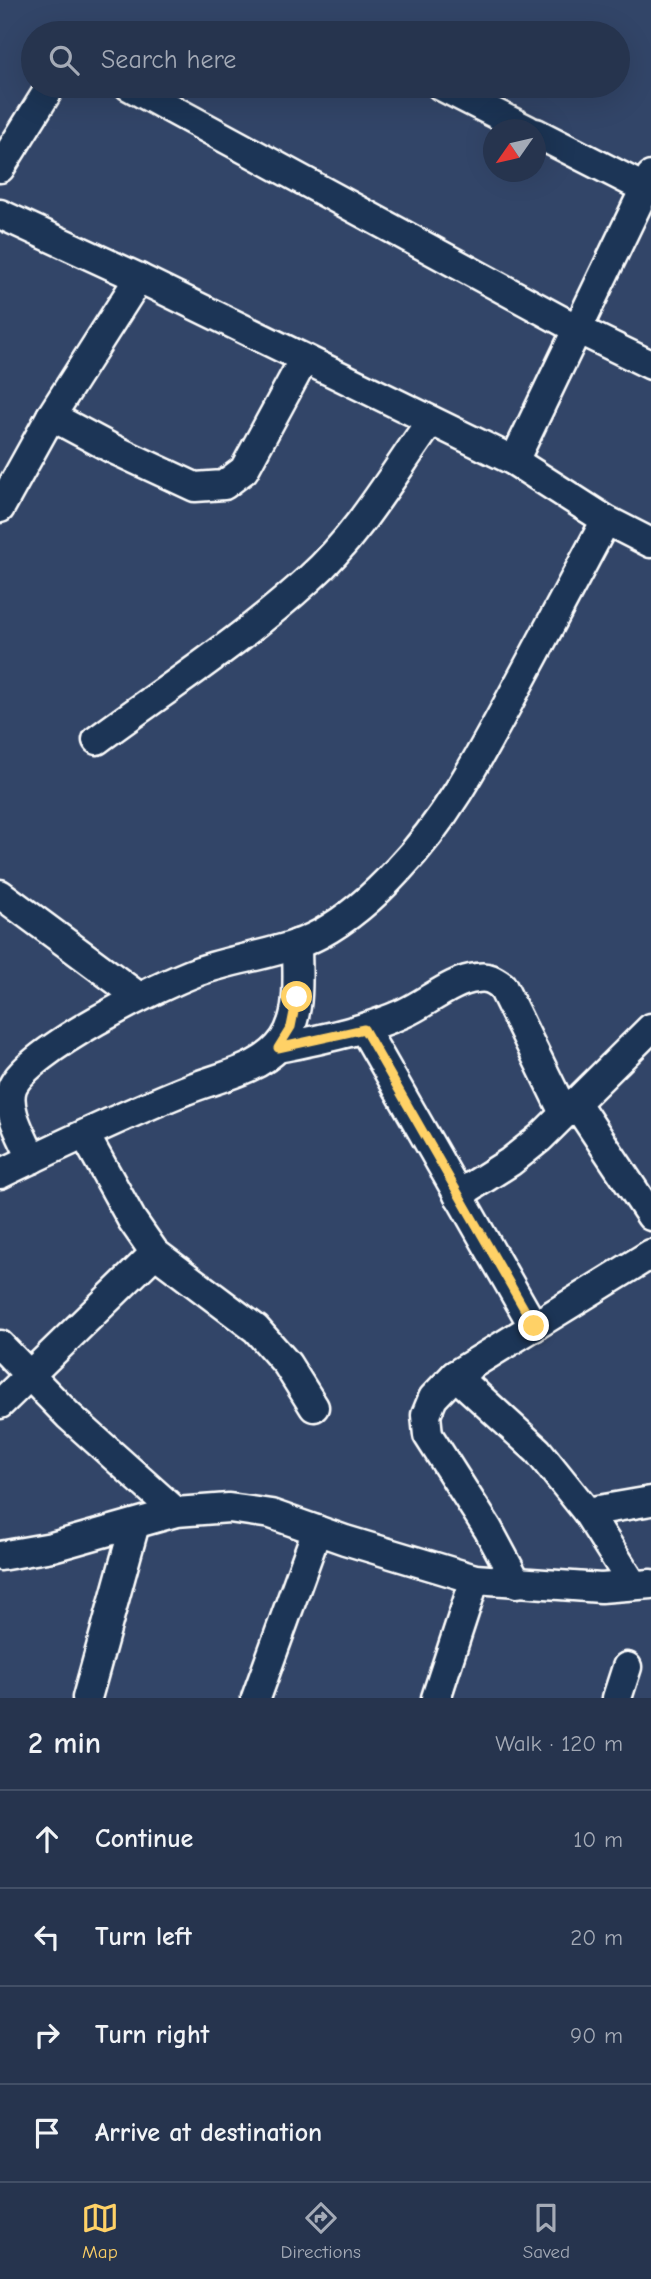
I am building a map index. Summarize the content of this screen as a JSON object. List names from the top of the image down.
{
  "north": "bottom left",
  "page": {
    "search": "Search here",
    "heading": ["2 min", "Walk · 120 m"],
    "list": [
      ["Continue", "10 m"],
      ["Turn left", "20 m"],
      ["Turn right", "90 m"],
      "Arrive at destination"
    ],
    "nav": ["Map", "Directions", "Saved"]
  }
}
